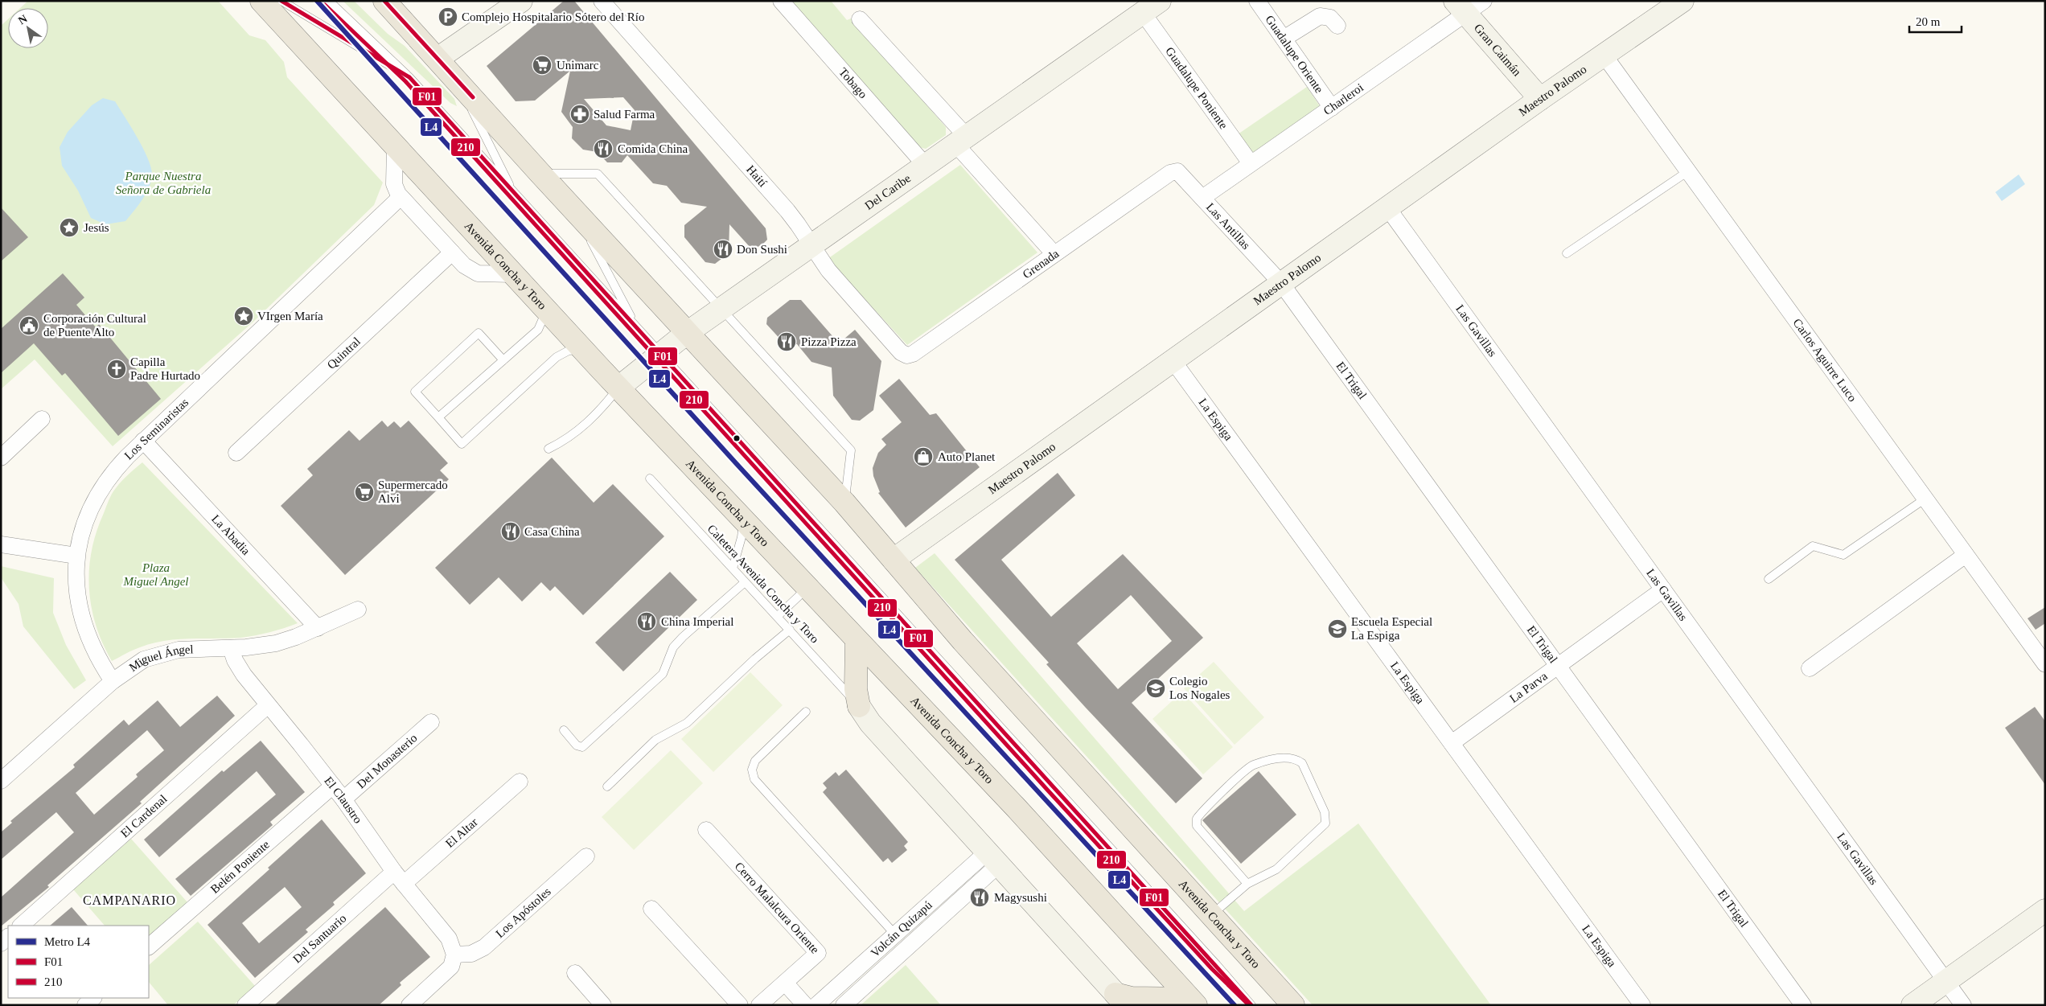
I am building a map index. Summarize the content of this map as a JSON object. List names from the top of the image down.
{
  "streets": {
    "main road": ["Avenida Concha y Toro"],
    "street": [
      "Gran Caimán",
      "Guadalupe Oriente",
      "Tobago",
      "Guadalupe Poniente",
      "Maestro Palomo",
      "Charleroi",
      "Haití",
      "Del Caribe",
      "Las Antillas",
      "Grenada",
      "Las Gavillas",
      "Quintral",
      "Carlos Aguirre Luco",
      "El Trigal",
      "La Espiga",
      "Los Seminaristas",
      "La Abadia",
      "Miguel Ángel",
      "La Parva",
      "Del Monasterio",
      "El Claustro",
      "El Cardenal",
      "El Altar",
      "Belén Poniente",
      "Cerro Malalcura Oriente",
      "Los Apóstoles",
      "Volcán Quizapú",
      "Del Santuario"
    ],
    "lane": ["Caletera Avenida Concha y Toro"]
  },
  "crossings": [
    ["Gran Caimán", "Maestro Palomo"],
    ["Gran Caimán", "Charleroi"],
    ["Guadalupe Oriente", "Charleroi"],
    ["Tobago", "Del Caribe"],
    ["Guadalupe Poniente", "Charleroi"],
    ["Guadalupe Poniente", "Del Caribe"],
    ["Maestro Palomo", "Las Antillas"],
    ["Maestro Palomo", "Avenida Concha y Toro"],
    ["Maestro Palomo", "Las Gavillas"],
    ["Maestro Palomo", "Carlos Aguirre Luco"],
    ["Maestro Palomo", "El Trigal"],
    ["Maestro Palomo", "La Espiga"],
    ["Charleroi", "Las Antillas"],
    ["Haití", "Del Caribe"],
    ["Haití", "Grenada"],
    ["Del Caribe", "Avenida Concha y Toro"],
    ["Las Antillas", "Grenada"],
    ["Las Antillas", "El Trigal"],
    ["Las Gavillas", "La Parva"],
    ["El Trigal", "La Parva"],
    ["La Espiga", "La Parva"],
    ["Los Seminaristas", "La Abadia"],
    ["Los Seminaristas", "Miguel Ángel"],
    ["La Abadia", "Miguel Ángel"],
    ["Miguel Ángel", "El Claustro"],
    ["Del Monasterio", "El Claustro"],
    ["El Claustro", "El Cardenal"],
    ["El Claustro", "El Altar"],
    ["El Claustro", "Belén Poniente"],
    ["El Claustro", "Los Apóstoles"],
    ["El Claustro", "Del Santuario"],
    ["El Altar", "Del Santuario"]
  ],
  "districts": ["CAMPANARIO"],
  "parks": ["Parque Nuestra Señora de Gabriela", "Plaza Miguel Angel"],
  "places": {
    "parking": ["Complejo Hospitalario Sótero del Río"],
    "supermarket": ["Unimarc", "Supermercado Alvi"],
    "pharmacy": ["Salud Farma"],
    "restaurant": [
      "Comida China",
      "Don Sushi",
      "Pizza Pizza",
      "Casa China",
      "China Imperial",
      "Magysushi"
    ],
    "place": ["Jesús", "VIrgen María"],
    "public building": ["Corporación Cultural de Puente Alto"],
    "church": ["Capilla Padre Hurtado"],
    "shop": ["Auto Planet"],
    "school or university": ["Escuela Especial La Espiga", "Colegio Los Nogales"]
  },
  "lines": ["metro line L4", "transit line F01", "transit line 210"],
  "legend": ["Metro L4", "F01", "210"],
  "scale_bar": "20 m",
  "north": "top left"
}
